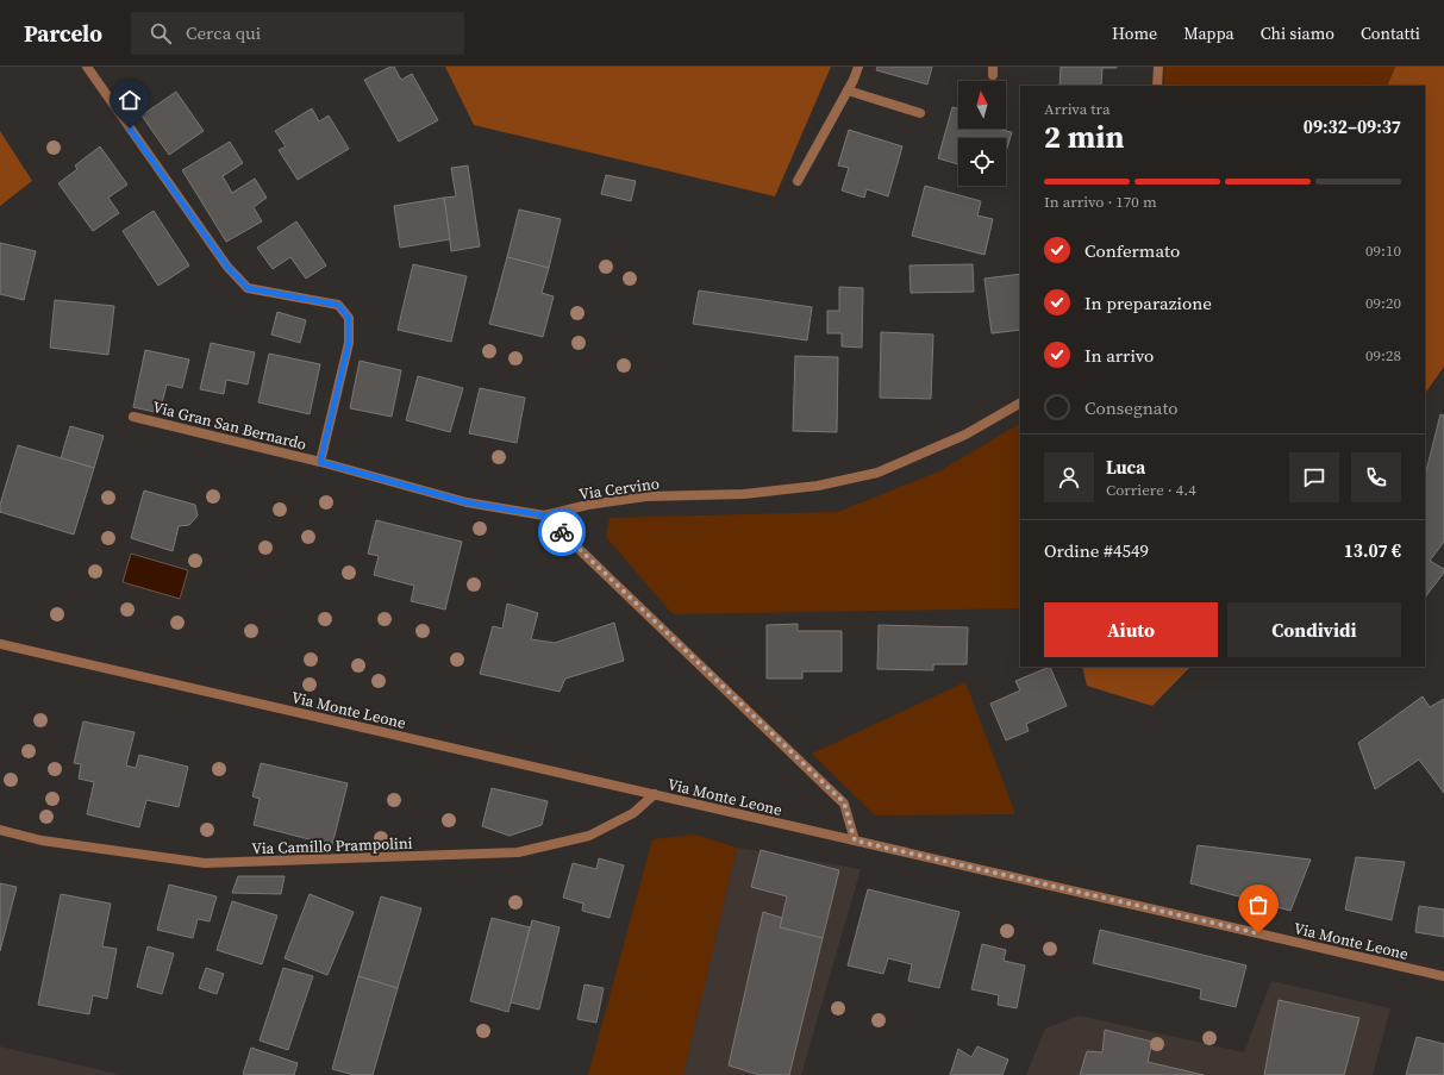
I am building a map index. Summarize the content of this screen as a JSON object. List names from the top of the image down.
{
  "streets": {
    "street": [
      "Via Gran San Bernardo",
      "Via Cervino",
      "Via Monte Leone",
      "Via Camillo Prampolini"
    ]
  },
  "crossings": [
    ["Via Gran San Bernardo", "Via Cervino"],
    ["Via Monte Leone", "Via Camillo Prampolini"]
  ],
  "north": "top",
  "page": {
    "header": "Parcelo",
    "search": "Cerca qui",
    "nav": [
      "Home",
      "Mappa",
      "Chi siamo",
      "Contatti"
    ],
    "heading": ["2 min", "Arriva tra", "09:32–09:37"],
    "panel": [
      "Luca",
      "Corriere · 4.4",
      "Ordine #4549",
      "13.07 €"
    ],
    "bar": "In arrivo · 170 m",
    "list": [
      ["Confermato", "09:10"],
      ["In preparazione", "09:20"],
      ["In arrivo", "09:28"],
      "Consegnato"
    ],
    "buttons": ["Aiuto", "Condividi"]
  }
}
